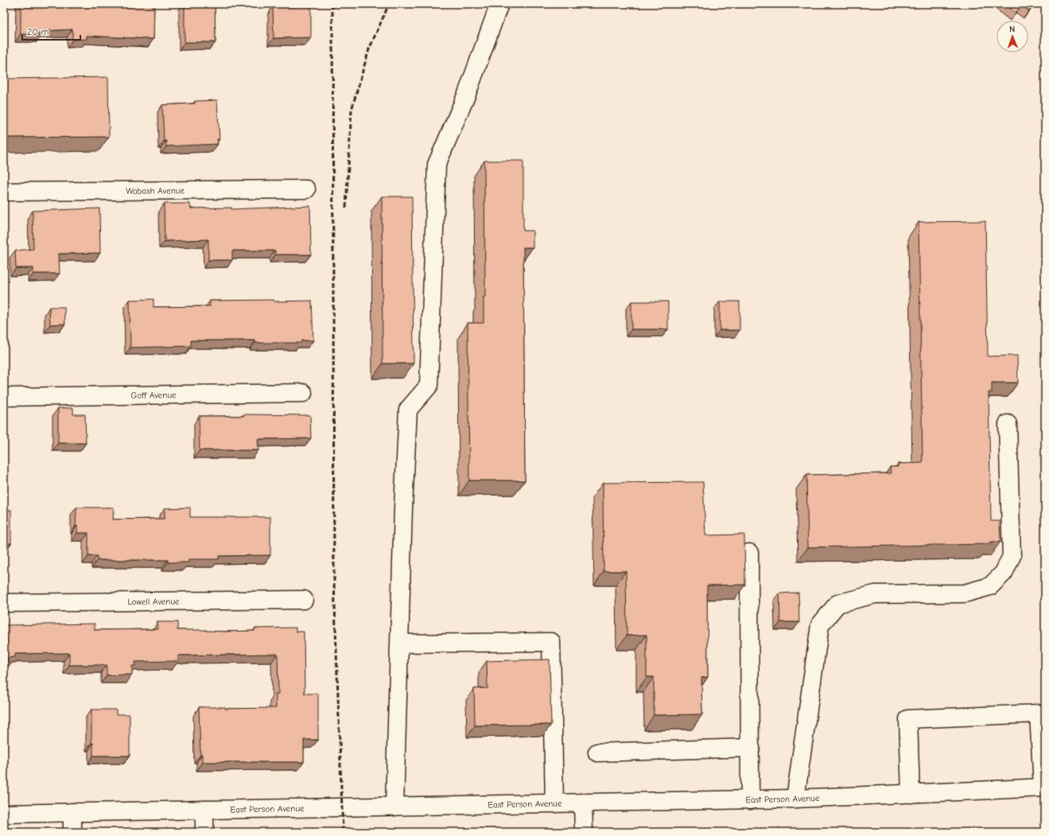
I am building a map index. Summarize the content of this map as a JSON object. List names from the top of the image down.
{
  "streets": {
    "main road": [
      "Wabash Avenue",
      "Goff Avenue",
      "Lowell Avenue",
      "East Person Avenue"
    ]
  },
  "scale_bar": "20 m",
  "north": "top"
}
